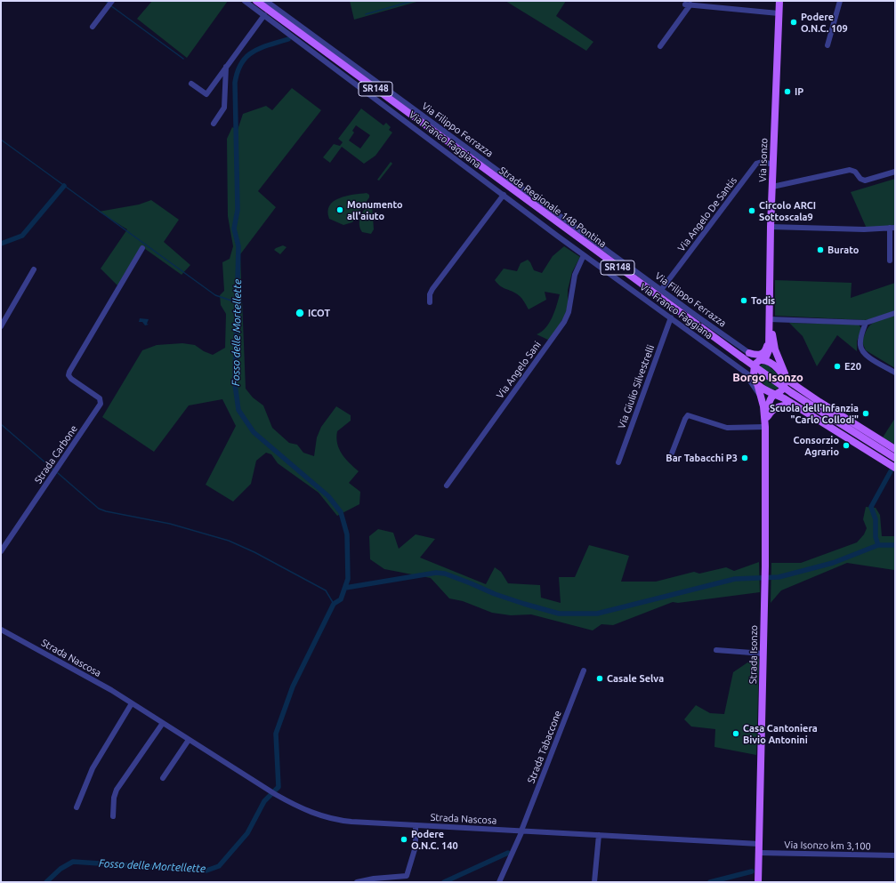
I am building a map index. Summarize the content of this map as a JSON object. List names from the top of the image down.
{
  "streets": {
    "main road": [
      "SR148",
      "Via Isonzo",
      "Strada Regionale 148 Pontina",
      "Strada Isonzo"
    ],
    "street": [
      "Via Filippo Ferrazza",
      "Via Franco Faggiana",
      "Via Angelo De Santis",
      "Via Angelo Sani",
      "Via Giulio Silvestrelli",
      "Strada Carbone",
      "Strada Nascosa",
      "Strada Tabaccone",
      "Via Isonzo km 3,100"
    ]
  },
  "crossings": [
    ["Via Filippo Ferrazza", "Via Franco Faggiana"],
    ["Via Filippo Ferrazza", "Via Angelo De Santis"],
    ["Via Franco Faggiana", "Via Angelo Sani"],
    ["Via Franco Faggiana", "Via Giulio Silvestrelli"],
    ["Via Isonzo", "Via Angelo De Santis"],
    ["Strada Isonzo", "Strada Nascosa"],
    ["Strada Isonzo", "Via Isonzo km 3,100"],
    ["Strada Nascosa", "Strada Tabaccone"]
  ],
  "districts": ["Borgo Isonzo"],
  "water": ["Fosso delle Mortellette"],
  "places": [
    "Podere O.N.C. 109",
    "IP",
    "Monumento all'aiuto",
    "Circolo ARCI Sottoscala9",
    "Burato",
    "Todis",
    "ICOT",
    "E20",
    "Scuola dell'Infanzia \"Carlo Collodi\"",
    "Consorzio Agrario",
    "Bar Tabacchi P3",
    "Casale Selva",
    "Casa Cantoniera Bivio Antonini",
    "Podere O.N.C. 140"
  ]
}
